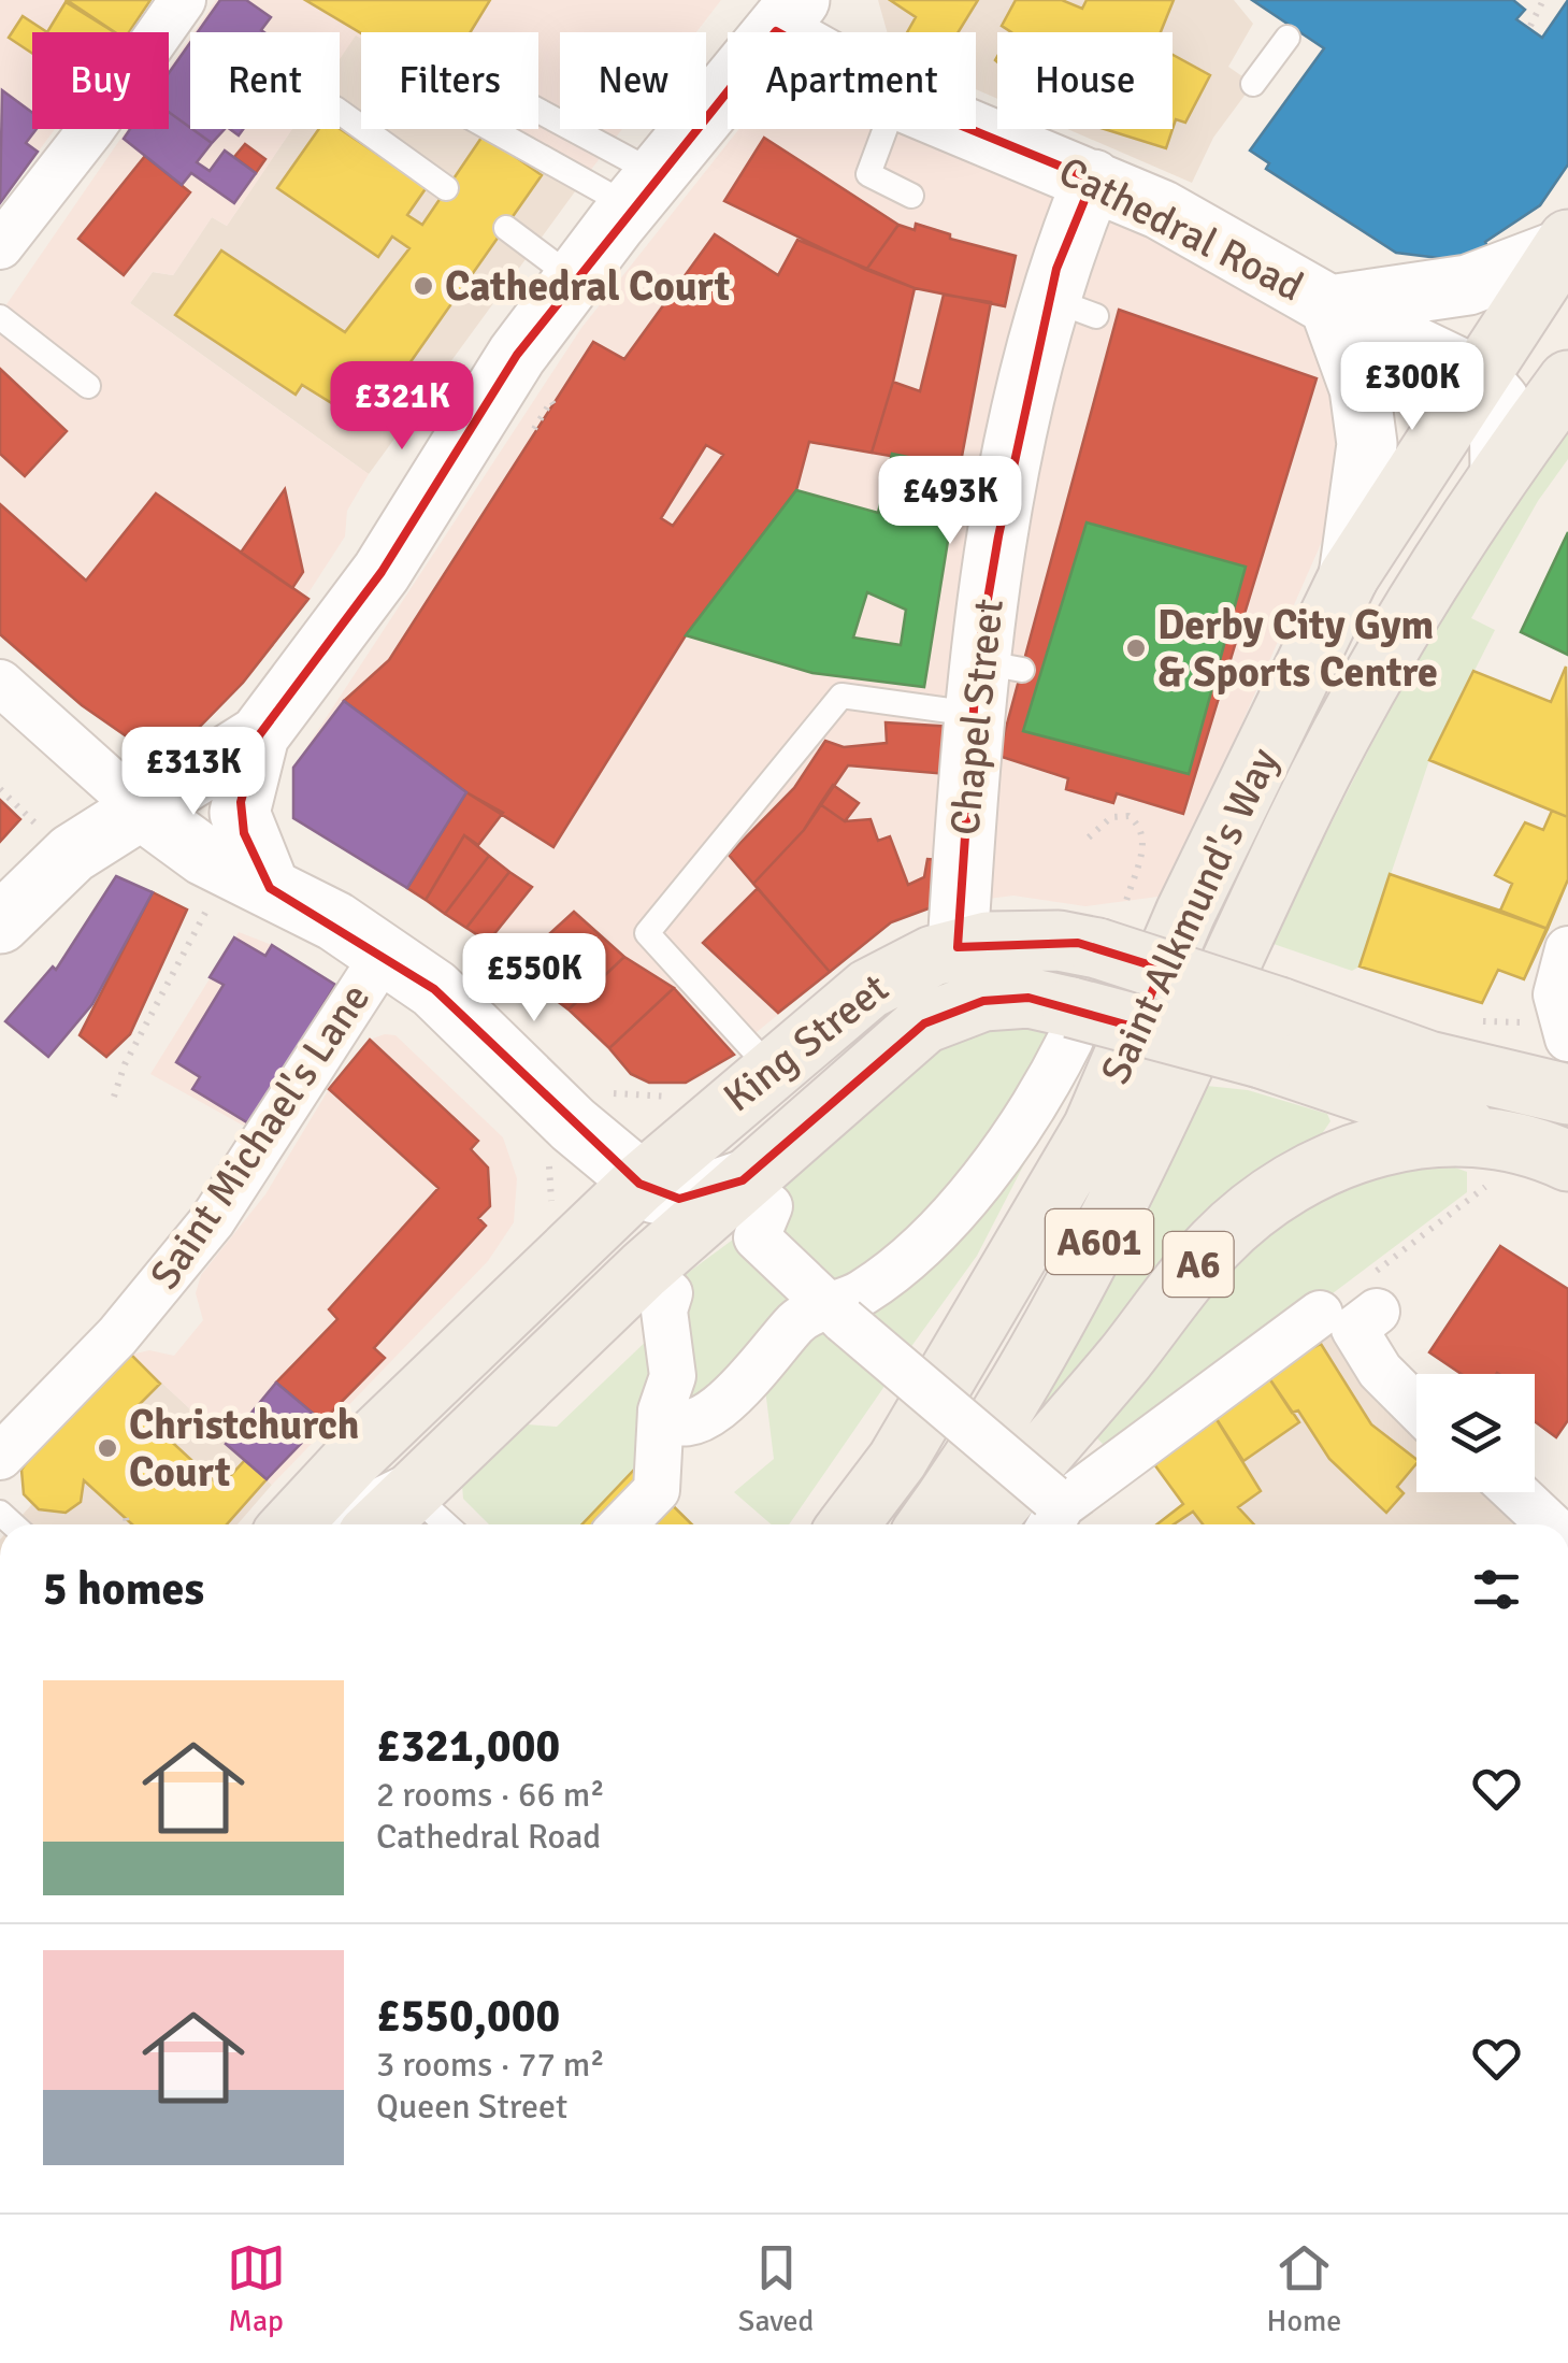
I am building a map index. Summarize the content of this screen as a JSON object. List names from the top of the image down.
{
  "streets": {
    "main road": [
      "Saint Alkmund's Way",
      "King Street",
      "A601",
      "A6"
    ],
    "street": ["Cathedral Road", "Chapel Street", "Saint Michael's Lane"]
  },
  "crossings": [
    ["Cathedral Road", "Chapel Street"],
    ["Cathedral Road", "Saint Alkmund's Way"],
    ["Chapel Street", "King Street"]
  ],
  "places": ["Cathedral Court", "Derby City Gym & Sports Centre", "Christchurch Court"],
  "page": {
    "chip": [
      "Buy",
      "Rent",
      "Filters",
      "New",
      "Apartment",
      "House"
    ],
    "price": [
      "£300K",
      "£321K",
      "£493K",
      "£313K",
      "£550K"
    ],
    "heading": "5 homes",
    "list": [
      {
        "name": "£321,000",
        "note": "2 rooms · 66 m² · Cathedral Road"
      },
      {
        "name": "£550,000",
        "note": "3 rooms · 77 m² · Queen Street"
      }
    ],
    "tabs": ["Map", "Saved", "Home"]
  }
}
